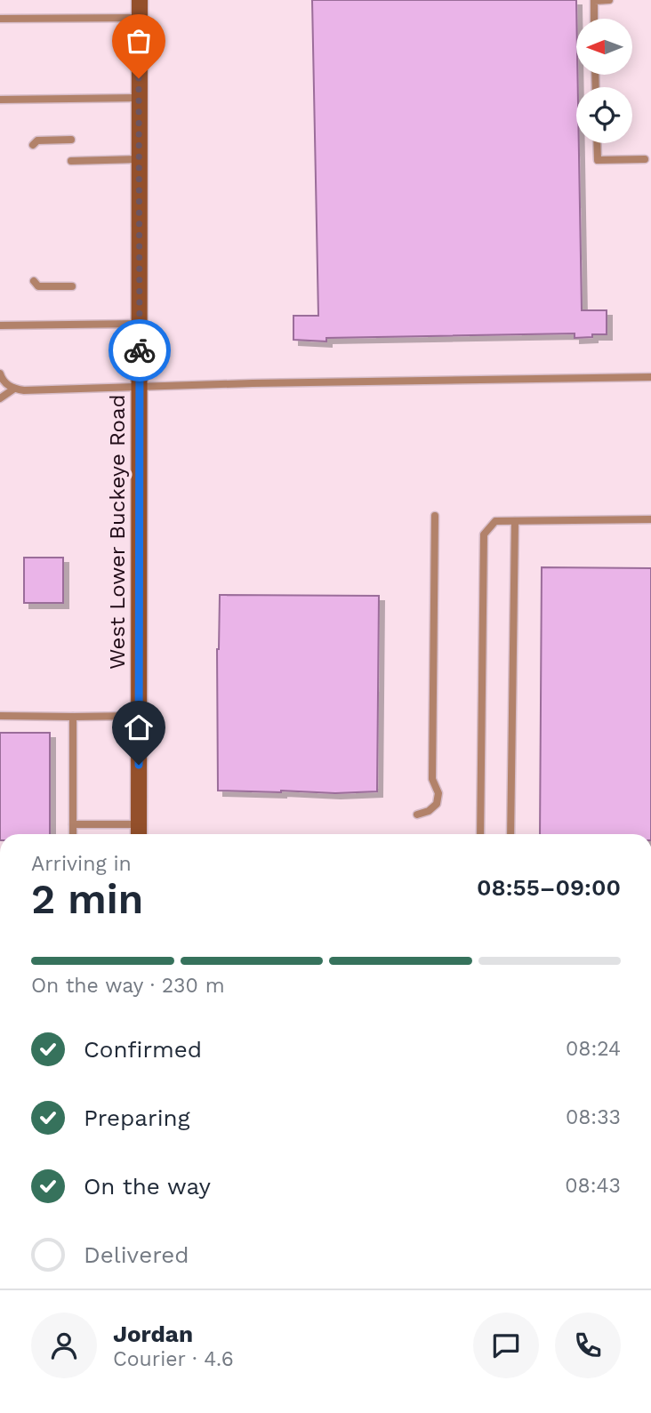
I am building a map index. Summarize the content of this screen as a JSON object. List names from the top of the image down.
{
  "streets": {
    "main road": ["West Lower Buckeye Road"]
  },
  "north": "left",
  "page": {
    "heading": ["2 min", "Arriving in", "08:55–09:00"],
    "panel": ["Jordan", "Courier · 4.6"],
    "bar": "On the way · 230 m",
    "list": [
      ["Confirmed", "08:24"],
      ["Preparing", "08:33"],
      ["On the way", "08:43"],
      "Delivered"
    ]
  }
}
